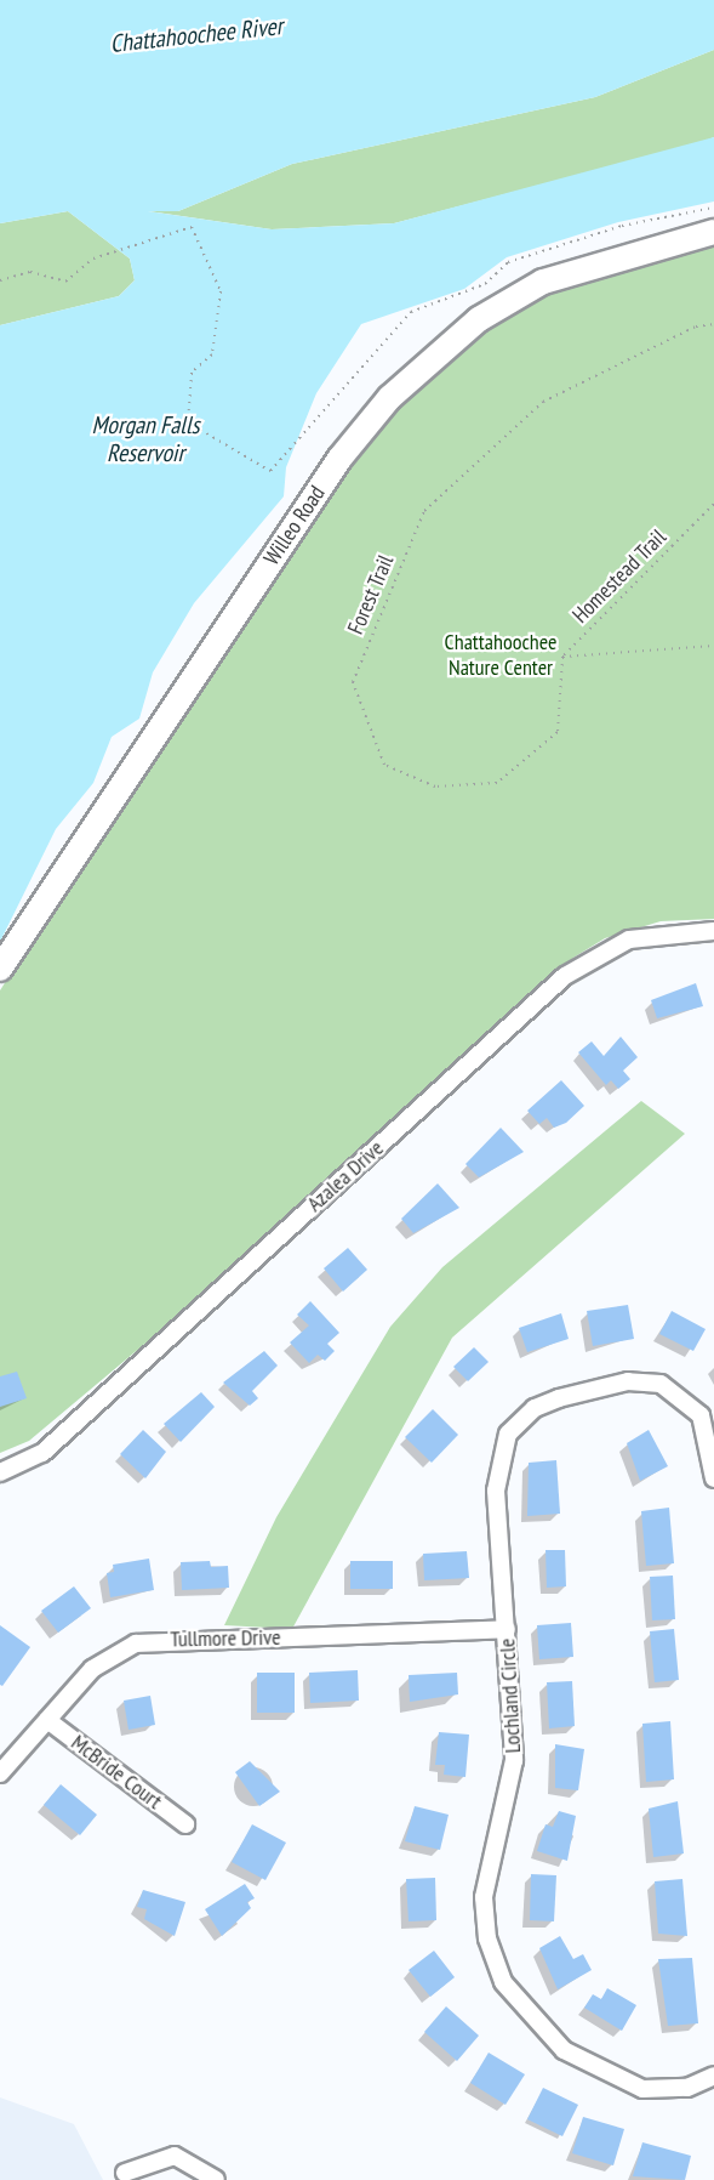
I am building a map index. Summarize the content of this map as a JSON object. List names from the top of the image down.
{
  "streets": {
    "street": [
      "Willeo Road",
      "Azalea Drive",
      "Tullmore Drive",
      "Lochland Circle",
      "McBride Court"
    ],
    "path": ["Homestead Trail", "Forest Trail"]
  },
  "crossings": [
    ["Homestead Trail", "Forest Trail"],
    ["Tullmore Drive", "Lochland Circle"],
    ["Tullmore Drive", "McBride Court"]
  ],
  "water": ["Chattahoochee River", "Morgan Falls Reservoir"],
  "parks": ["Chattahoochee Nature Center"]
}
